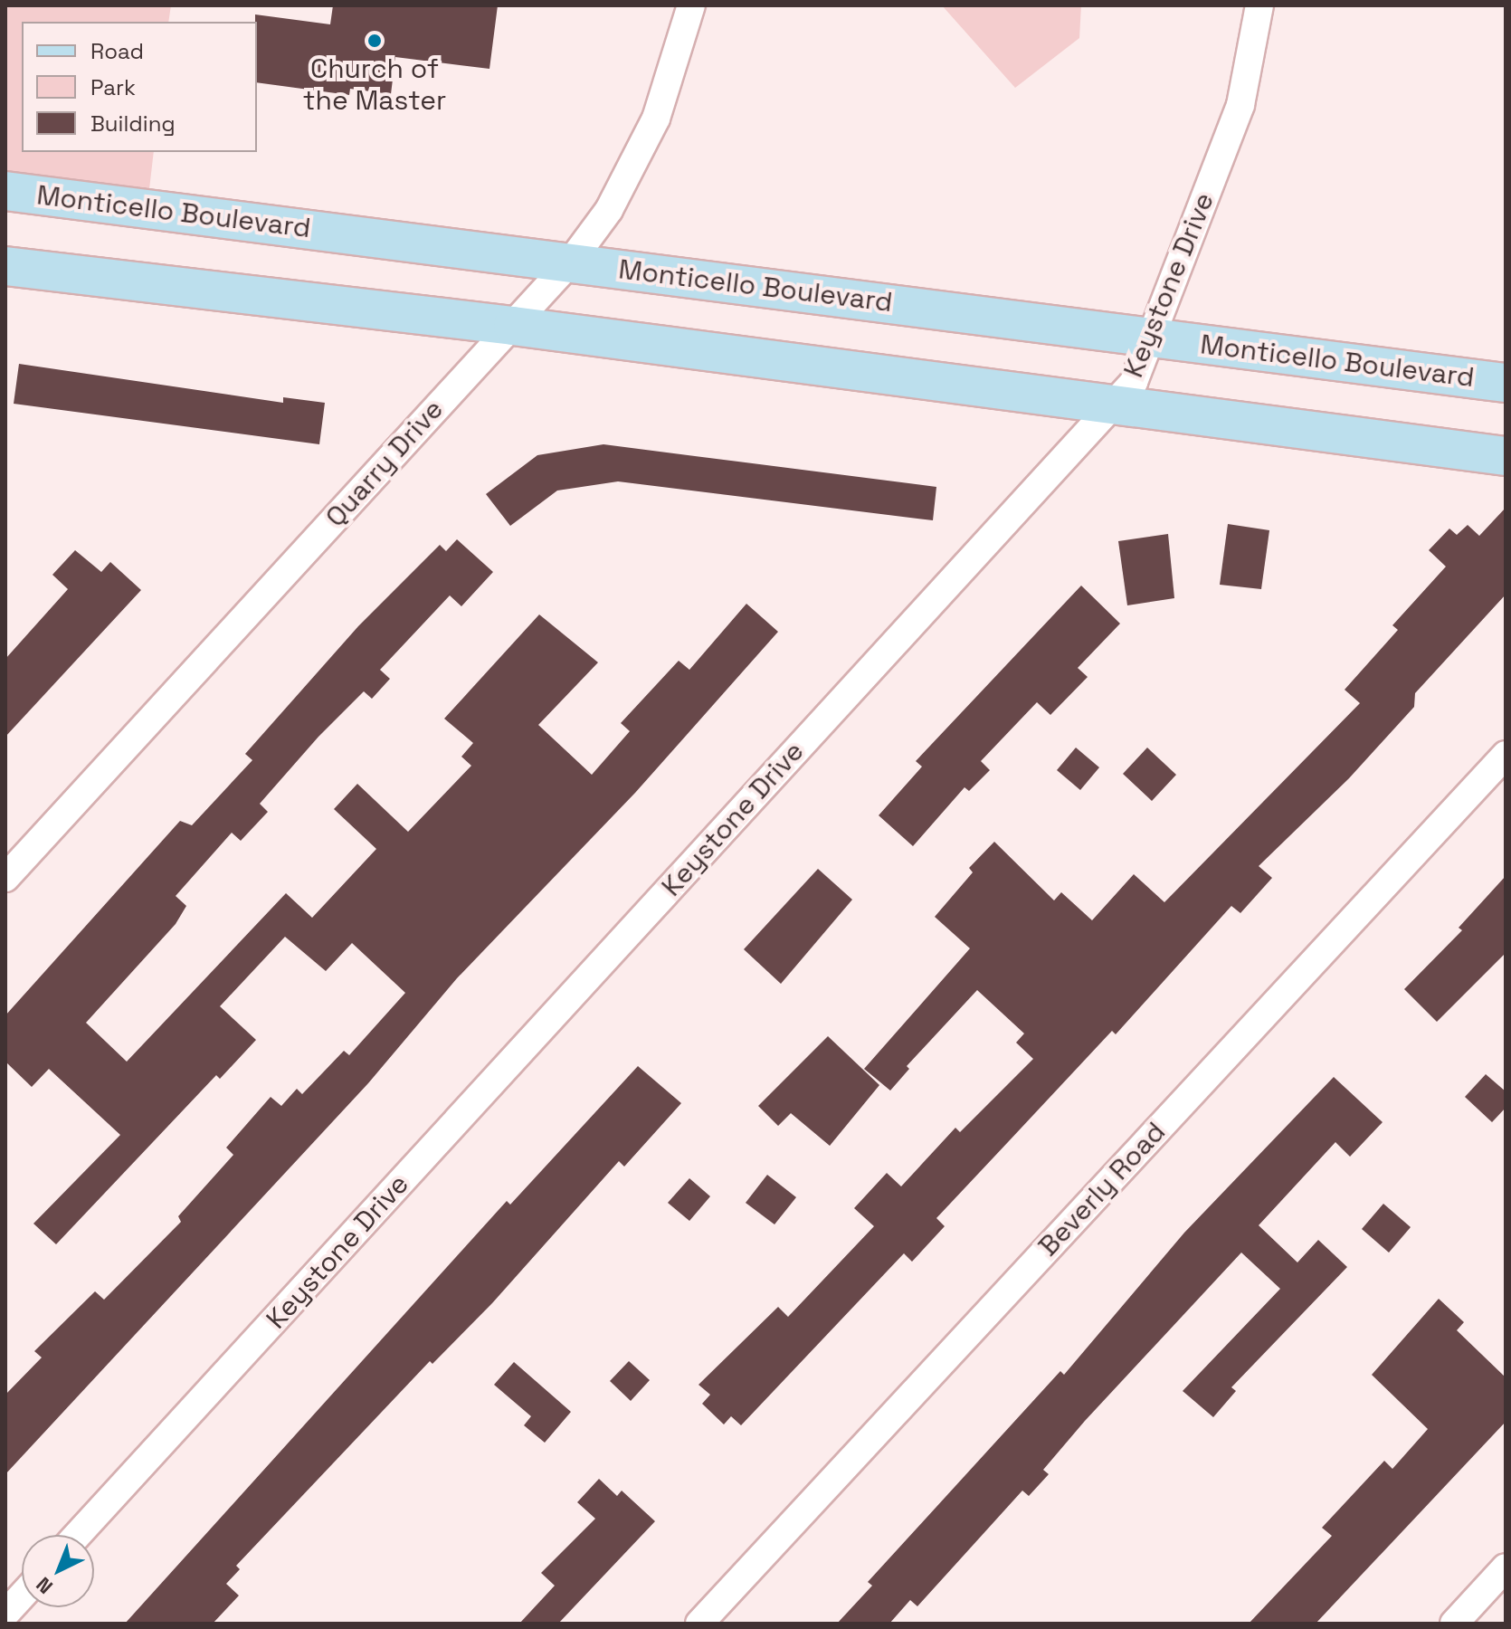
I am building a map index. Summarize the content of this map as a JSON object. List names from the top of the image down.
{
  "streets": {
    "main road": ["Monticello Boulevard"],
    "street": ["Keystone Drive", "Quarry Drive", "Beverly Road"]
  },
  "crossings": [
    ["Monticello Boulevard", "Keystone Drive"],
    ["Monticello Boulevard", "Quarry Drive"]
  ],
  "places": ["Church of the Master"],
  "legend": ["Road", "Park", "Building"],
  "north": "bottom left"
}
